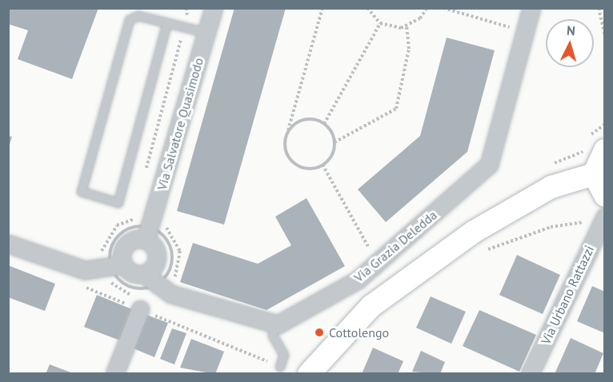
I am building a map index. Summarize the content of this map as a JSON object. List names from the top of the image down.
{
  "streets": {
    "street": ["Via Salvatore Quasimodo", "Via Grazia Deledda", "Via Urbano Rattazzi"]
  },
  "places": ["Cottolengo"],
  "north": "top"
}
